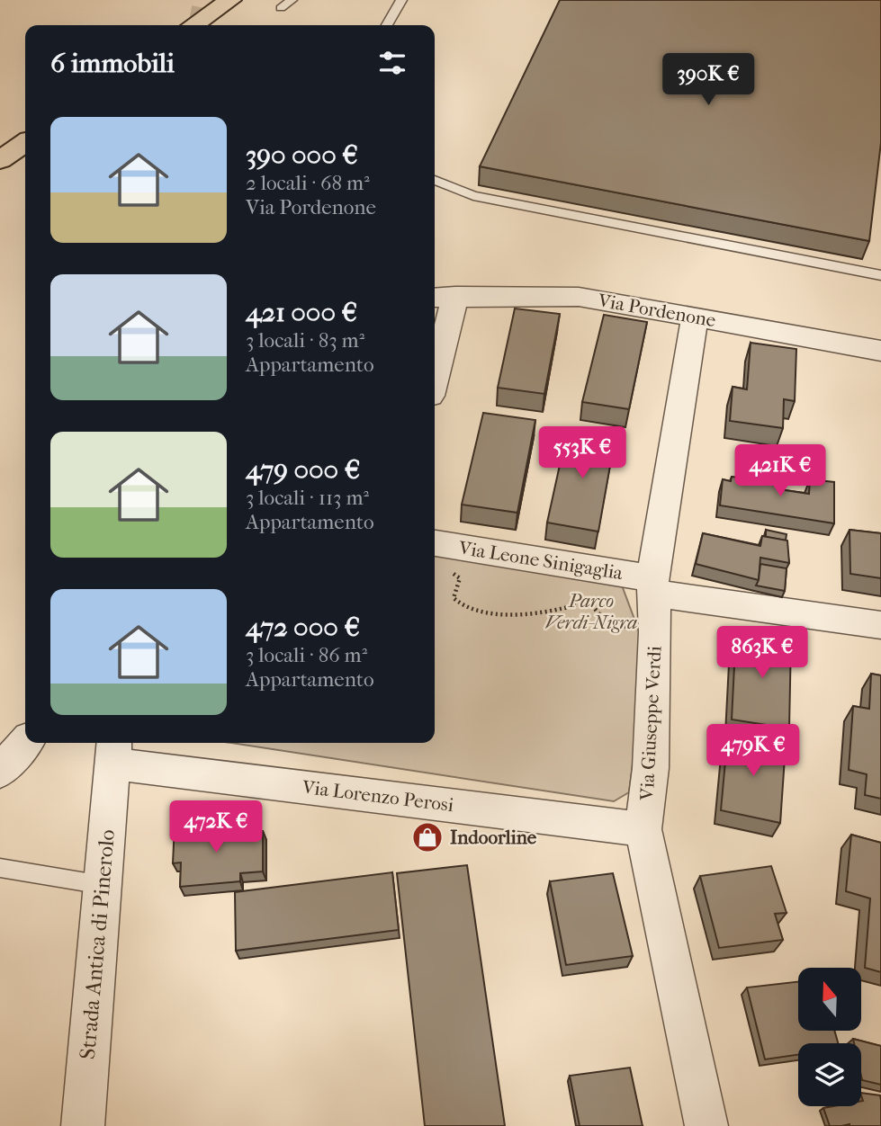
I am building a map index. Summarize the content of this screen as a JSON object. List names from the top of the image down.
{
  "streets": {
    "street": [
      "Via Pordenone",
      "Via Leone Sinigaglia",
      "Via Giuseppe Verdi",
      "Via Lorenzo Perosi",
      "Strada Antica di Pinerolo"
    ]
  },
  "crossings": [
    ["Via Pordenone", "Via Giuseppe Verdi"],
    ["Via Leone Sinigaglia", "Via Giuseppe Verdi"],
    ["Via Giuseppe Verdi", "Via Lorenzo Perosi"],
    ["Via Lorenzo Perosi", "Strada Antica di Pinerolo"]
  ],
  "parks": ["Parco Verdi-Nigra"],
  "places": {
    "shop": ["Indoorline"]
  },
  "north": "top",
  "page": {
    "heading": "6 immobili",
    "price": [
      "390K €",
      "553K €",
      "421K €",
      "863K €",
      "479K €",
      "472K €"
    ],
    "list": [
      {
        "name": "390 000 €",
        "note": "2 locali · 68 m² · Via Pordenone"
      },
      {
        "name": "421 000 €",
        "note": "3 locali · 83 m² · Appartamento"
      },
      {
        "name": "479 000 €",
        "note": "3 locali · 113 m² · Appartamento"
      },
      {
        "name": "472 000 €",
        "note": "3 locali · 86 m² · Appartamento"
      }
    ]
  }
}
